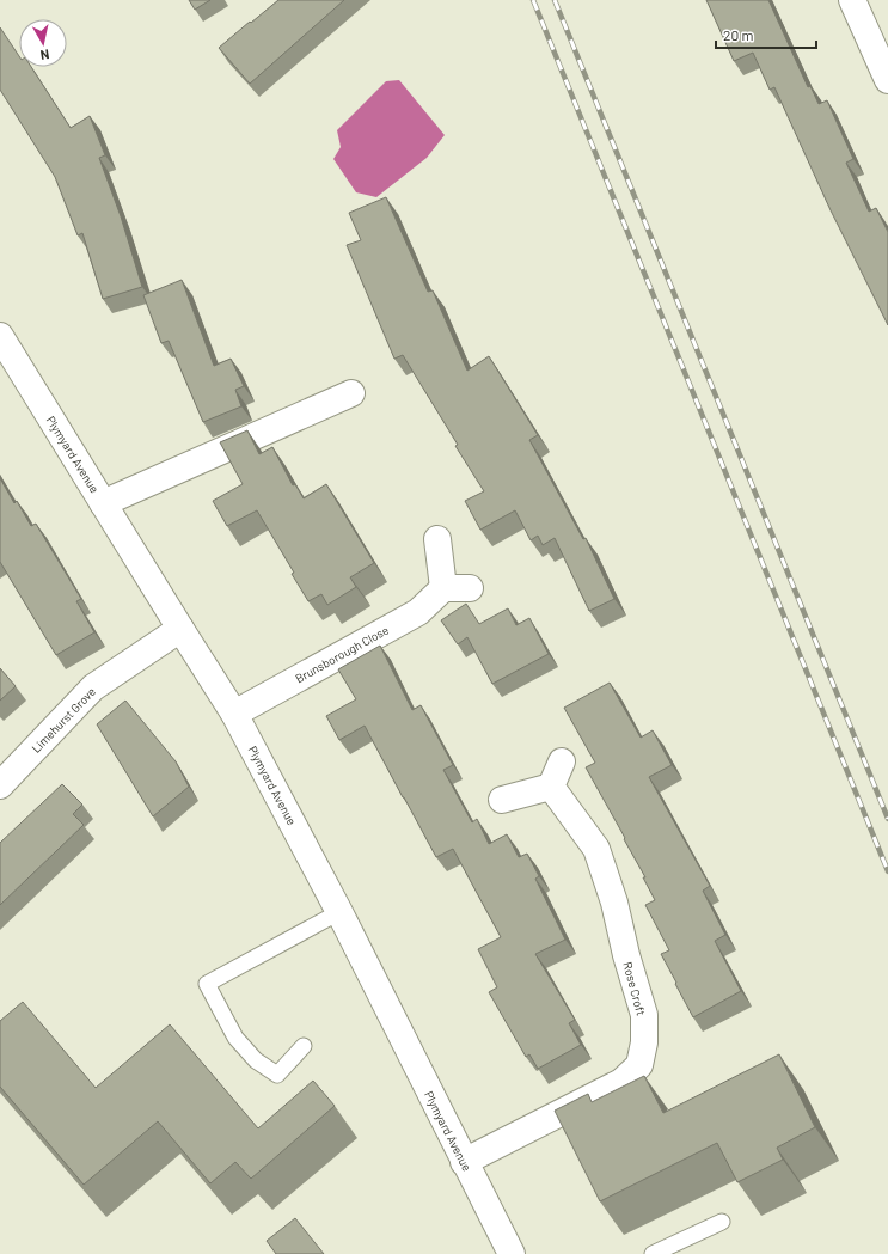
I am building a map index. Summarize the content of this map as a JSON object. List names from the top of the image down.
{
  "streets": {
    "street": [
      "Plymyard Avenue",
      "Brunsborough Close",
      "Limehurst Grove",
      "Rose Croft"
    ]
  },
  "crossings": [
    ["Plymyard Avenue", "Brunsborough Close"],
    ["Plymyard Avenue", "Limehurst Grove"],
    ["Plymyard Avenue", "Rose Croft"]
  ],
  "scale_bar": "20 m",
  "north": "bottom"
}
